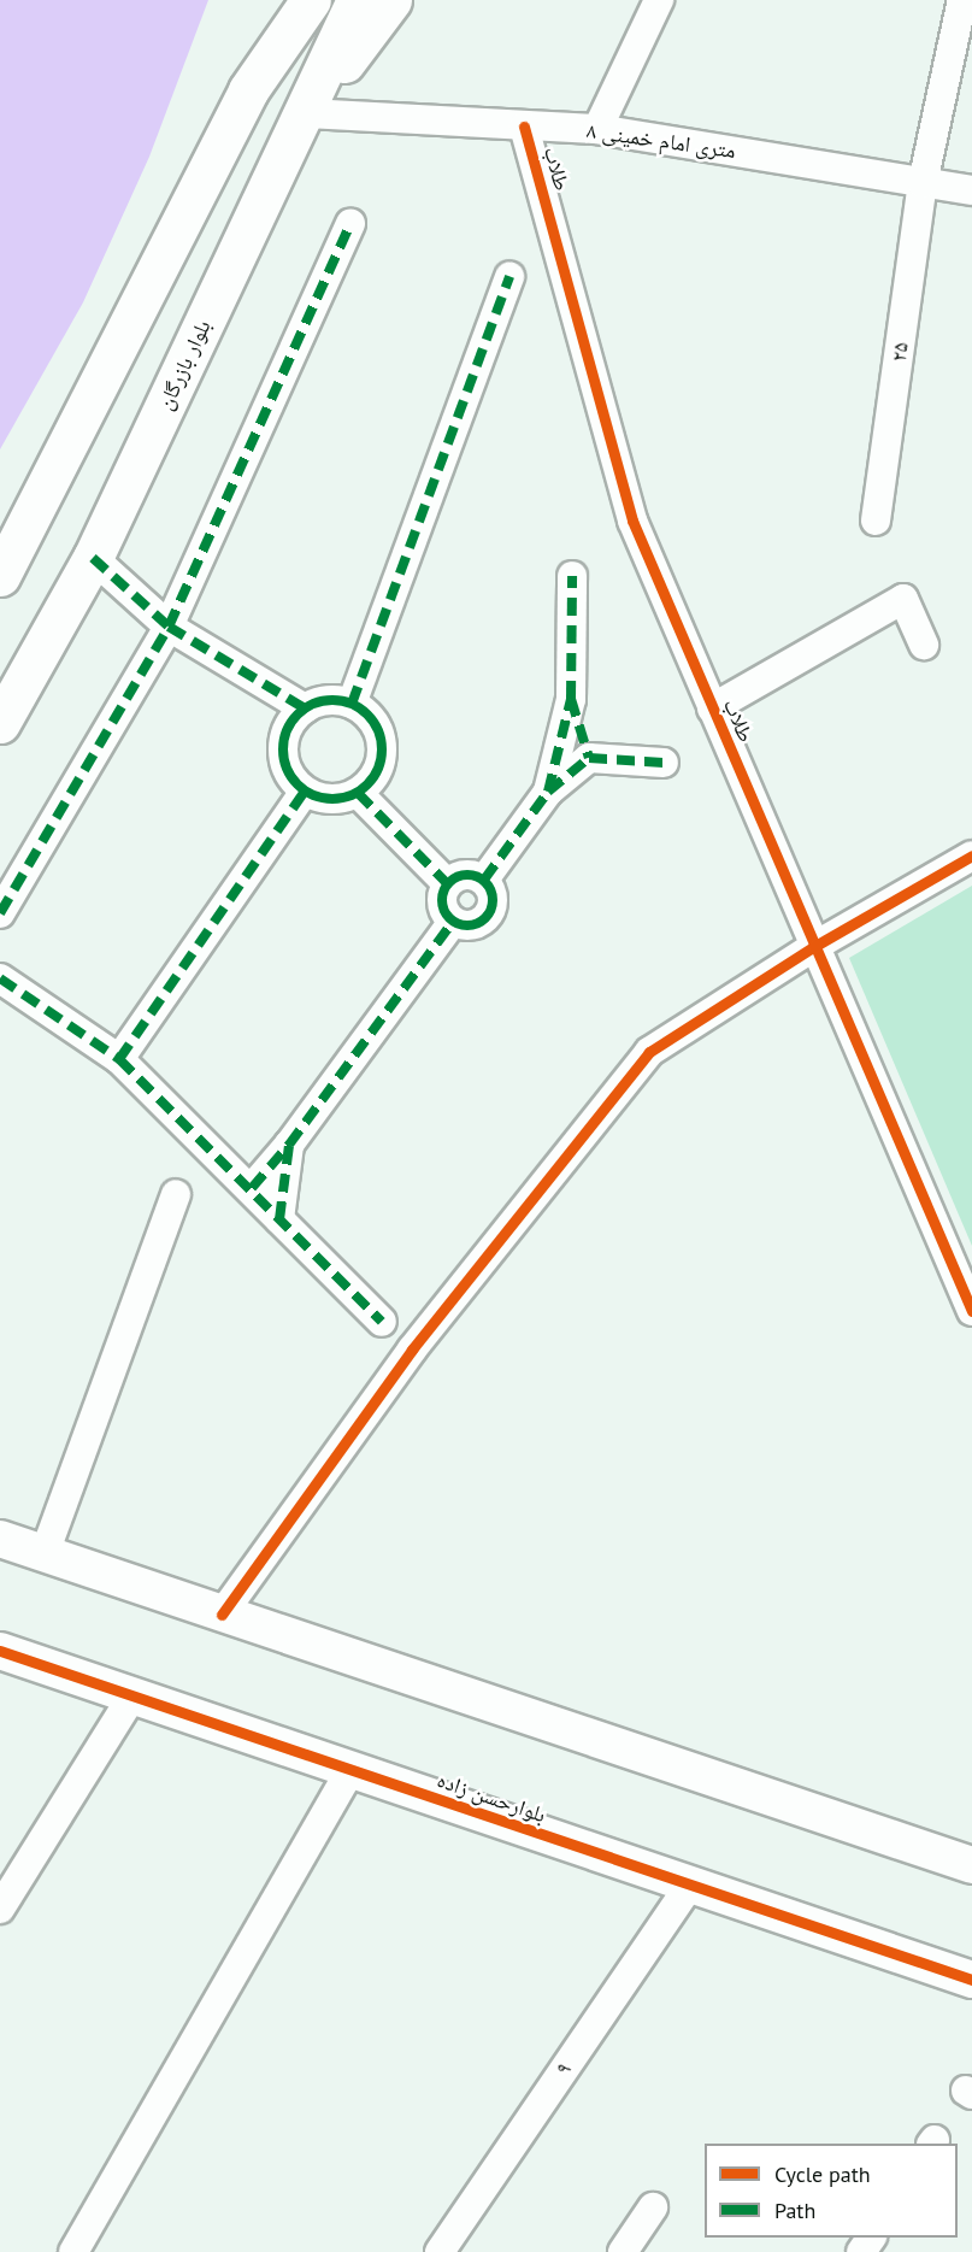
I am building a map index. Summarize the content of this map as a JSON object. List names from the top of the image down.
{
  "streets": {
    "main road": ["بلوار بازرگان"],
    "street": [
      "۸ متری امام خمینی",
      "طلاب",
      "۲۵",
      "بلوارحسن زاده",
      "۹"
    ]
  },
  "crossings": [
    ["۸ متری امام خمینی", "طلاب"],
    ["۸ متری امام خمینی", "۲۵"],
    ["۸ متری امام خمینی", "بلوار بازرگان"],
    ["بلوارحسن زاده", "۹"]
  ],
  "legend": ["Cycle path", "Path"]
}
